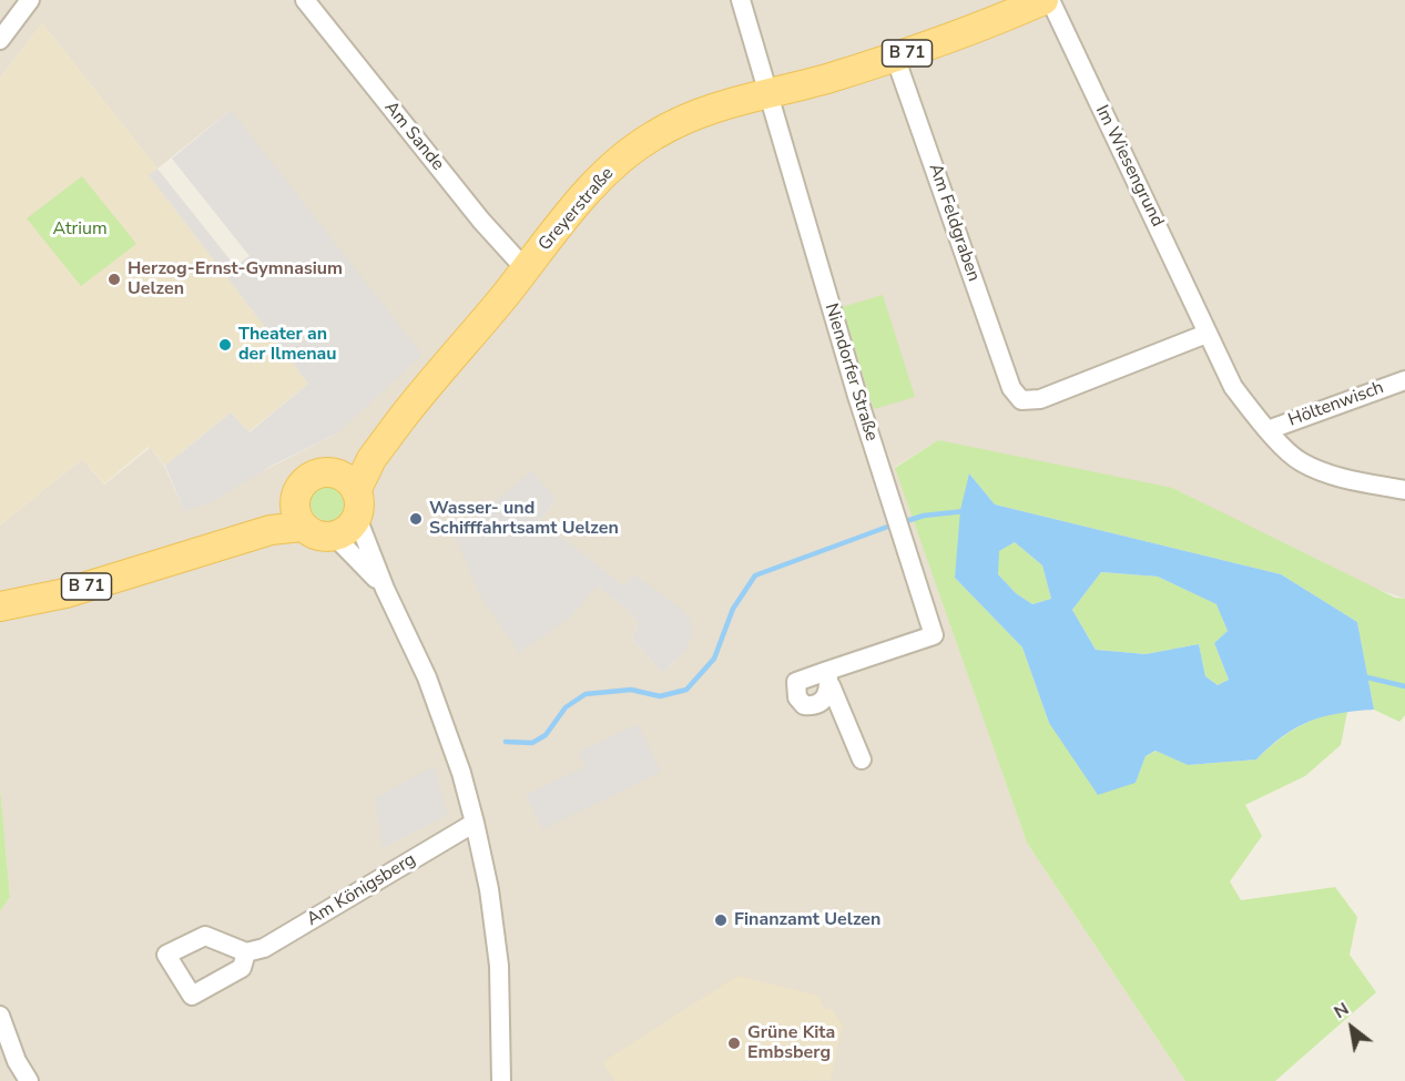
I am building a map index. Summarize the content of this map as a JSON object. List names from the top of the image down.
{
  "streets": {
    "main road": ["B 71", "Greyerstraße"],
    "street": [
      "Am Sande",
      "Im Wiesengrund",
      "Am Feldgraben",
      "Niendorfer Straße",
      "Höltenwisch",
      "Am Königsberg"
    ]
  },
  "crossings": [
    ["B 71", "Greyerstraße"],
    ["B 71", "Am Feldgraben"],
    ["B 71", "Niendorfer Straße"],
    ["Am Sande", "Greyerstraße"],
    ["Im Wiesengrund", "Am Feldgraben"],
    ["Im Wiesengrund", "Höltenwisch"],
    ["Greyerstraße", "Niendorfer Straße"]
  ],
  "parks": ["Atrium"],
  "places": [
    "Herzog-Ernst-Gymnasium Uelzen",
    "Theater an der Ilmenau",
    "Wasser- und Schifffahrtsamt Uelzen",
    "Finanzamt Uelzen",
    "Grüne Kita Embsberg"
  ],
  "north": "top left"
}
